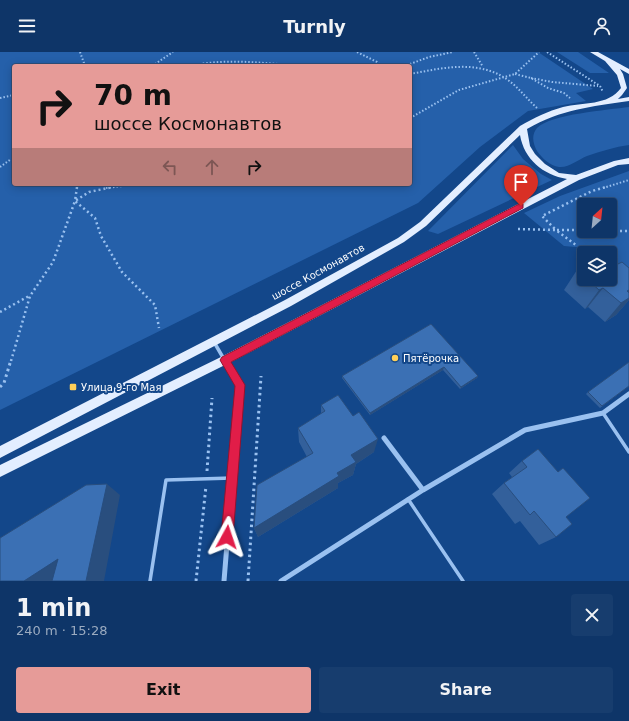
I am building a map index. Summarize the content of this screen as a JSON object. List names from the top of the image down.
{
  "streets": {
    "main road": ["шоссе Космонавтов"]
  },
  "places": {
    "other": ["Пятёрочка"],
    "transit": ["Улица 9-го Мая"]
  },
  "north": "top right",
  "page": {
    "header": "Turnly",
    "turn": ["70 m", "шоссе Космонавтов"],
    "heading": ["1 min", "240 m · 15:28"],
    "buttons": ["Exit", "Share"]
  }
}
